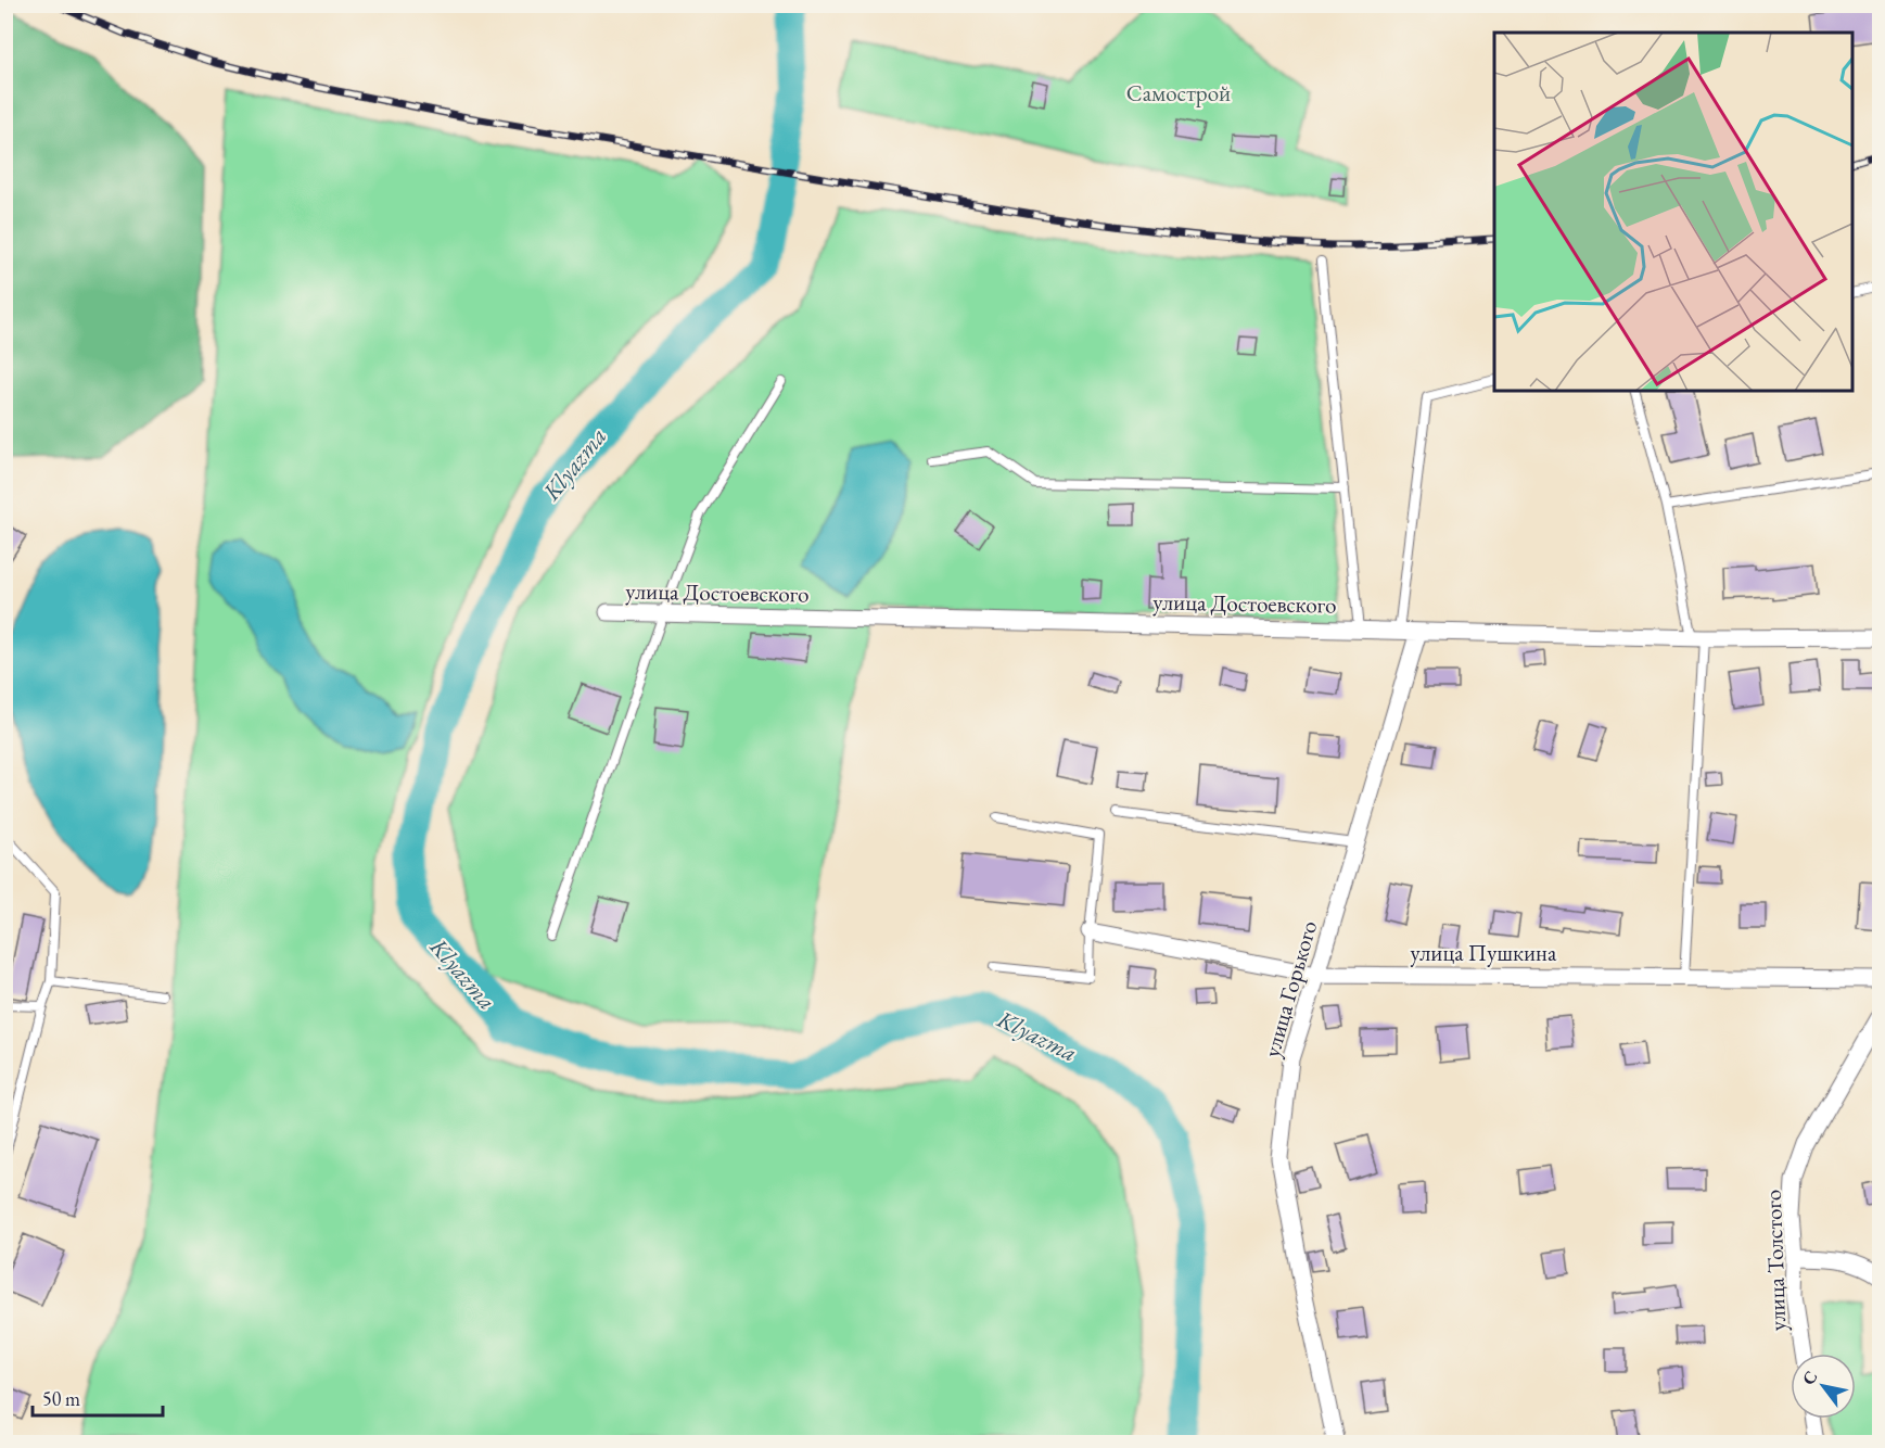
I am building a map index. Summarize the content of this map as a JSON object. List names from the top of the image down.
{
  "streets": {
    "street": [
      "улица Достоевского",
      "улица Пушкина",
      "улица Горького",
      "улица Толстого"
    ]
  },
  "crossings": [
    ["улица Достоевского", "улица Горького"],
    ["улица Пушкина", "улица Горького"]
  ],
  "water": ["Klyazma"],
  "parks": ["Самострой"],
  "scale_bar": "50 m",
  "north": "top left"
}
